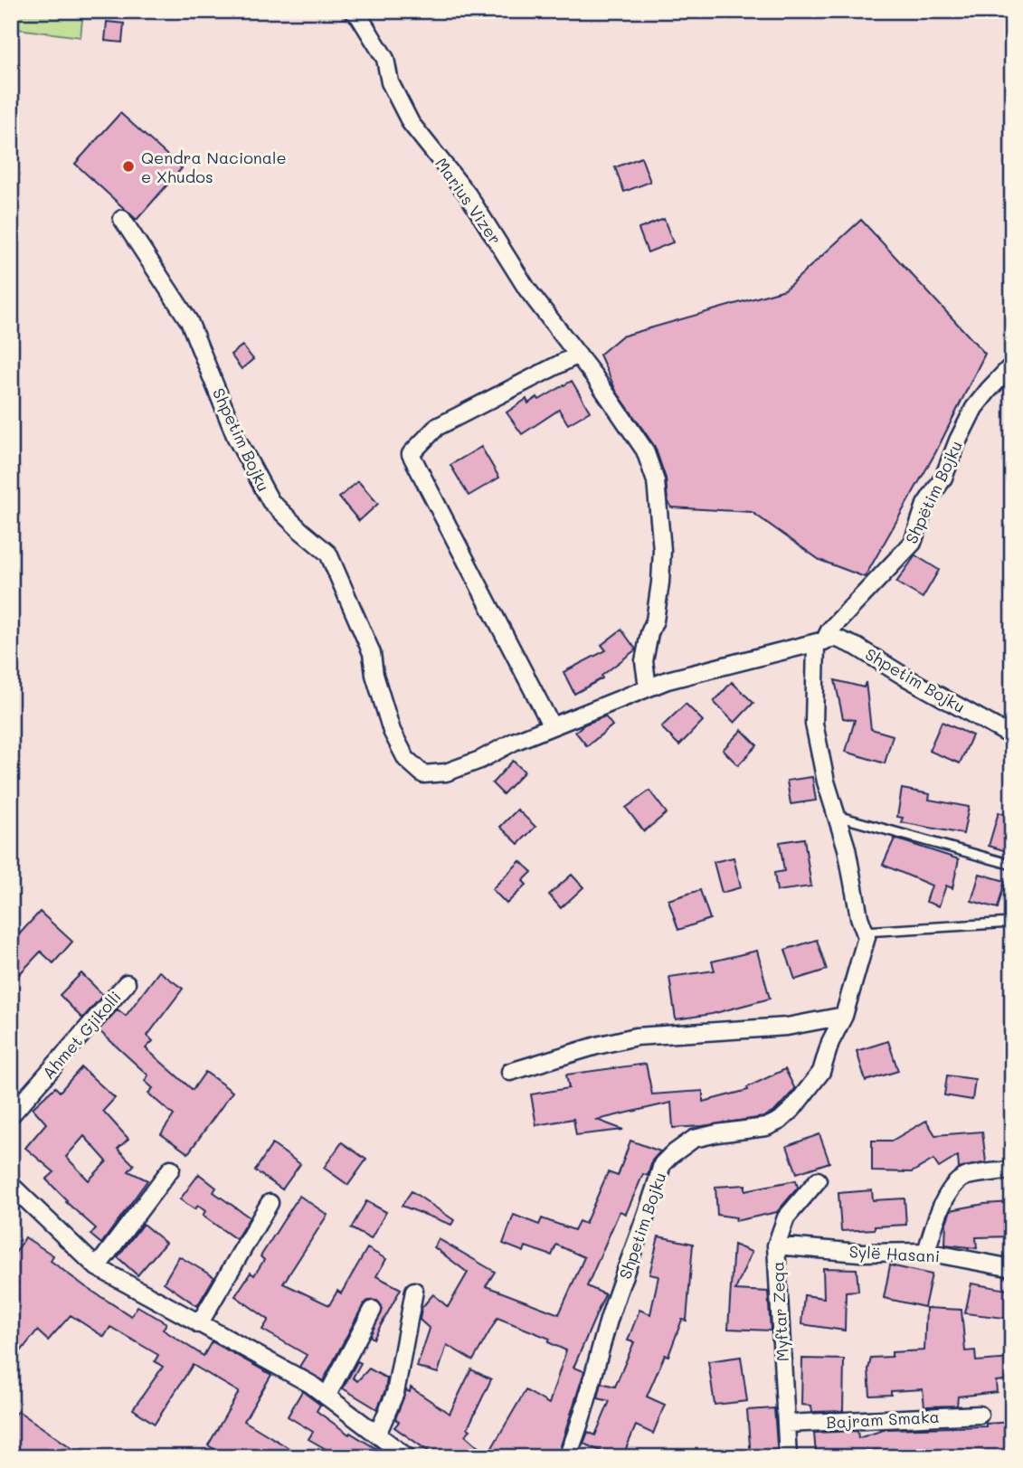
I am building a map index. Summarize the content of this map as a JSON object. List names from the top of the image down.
{
  "streets": {
    "street": [
      "Marius Vizer",
      "Shpetim Bojku",
      "Shpëtim Bojku",
      "Ahmet Gjikolli",
      "Sylë Hasani",
      "Myftar Zeqa",
      "Bajram Smaka"
    ]
  },
  "crossings": [
    ["Marius Vizer", "Shpetim Bojku"],
    ["Shpetim Bojku", "Shpëtim Bojku"],
    ["Sylë Hasani", "Myftar Zeqa"],
    ["Myftar Zeqa", "Bajram Smaka"]
  ],
  "places": ["Qendra Nacionale e Xhudos"]
}
